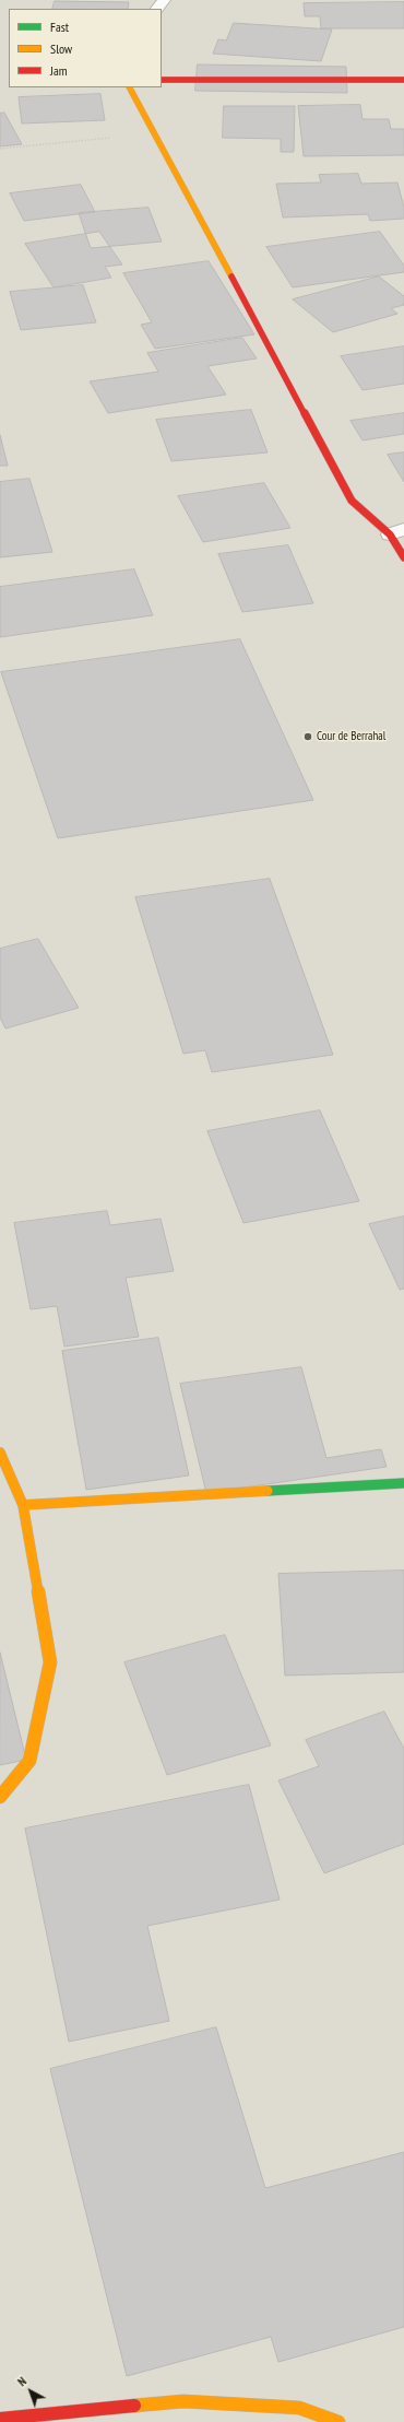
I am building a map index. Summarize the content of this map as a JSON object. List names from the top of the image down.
{
  "places": ["Cour de Berrahal"],
  "legend": ["Fast", "Slow", "Jam"],
  "north": "top left"
}
